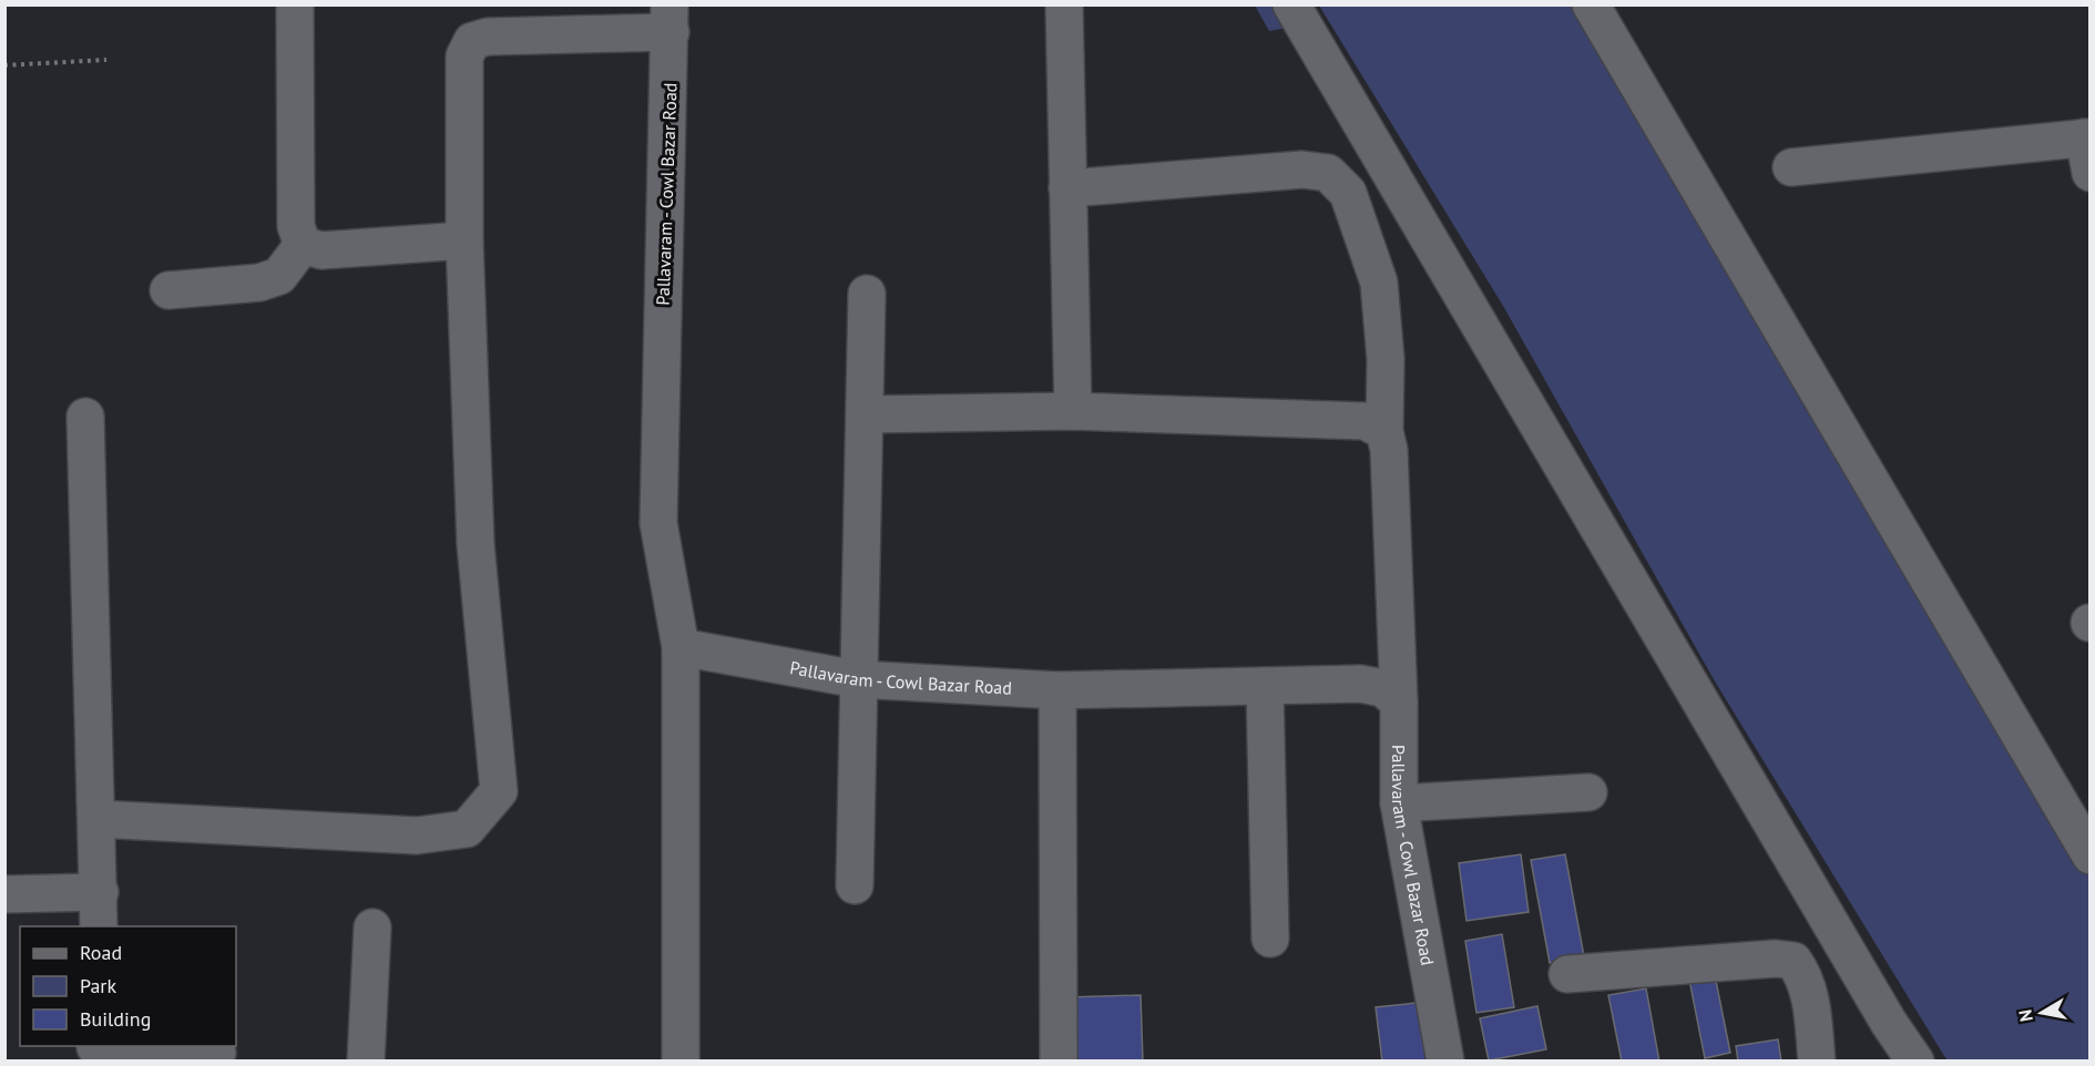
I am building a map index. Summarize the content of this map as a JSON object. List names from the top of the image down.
{
  "streets": {
    "street": ["Pallavaram - Cowl Bazar Road"]
  },
  "legend": ["Road", "Park", "Building"],
  "north": "left"
}
